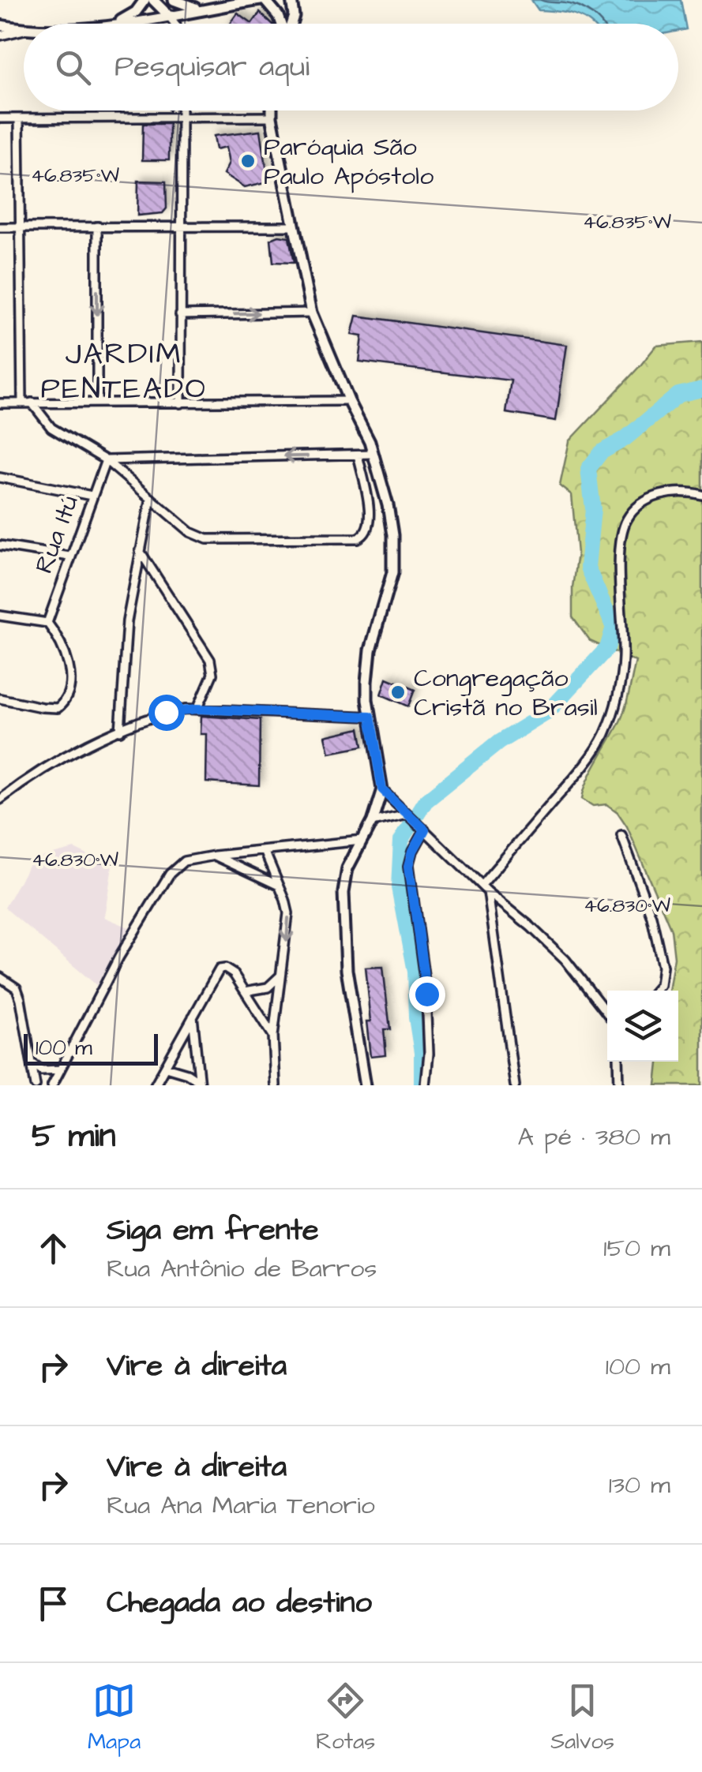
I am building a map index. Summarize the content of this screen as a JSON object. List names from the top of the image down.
{
  "streets": {
    "street": ["Rua Itú"]
  },
  "districts": ["JARDIM PENTEADO"],
  "places": ["Paróquia São Paulo Apóstolo", "Congregação Cristã no Brasil"],
  "scale_bar": "100 m",
  "page": {
    "search": "Pesquisar aqui",
    "scale": "100 m",
    "heading": ["5 min", "A pé · 380 m"],
    "list": [
      ["Siga em frente", "Rua Antônio de Barros", "150 m"],
      ["Vire à direita", "100 m"],
      ["Vire à direita", "Rua Ana Maria Tenorio", "130 m"],
      "Chegada ao destino"
    ],
    "nav": ["Mapa", "Rotas", "Salvos"]
  },
  "coordinates": ["46.835°W", "46.830°W"]
}
